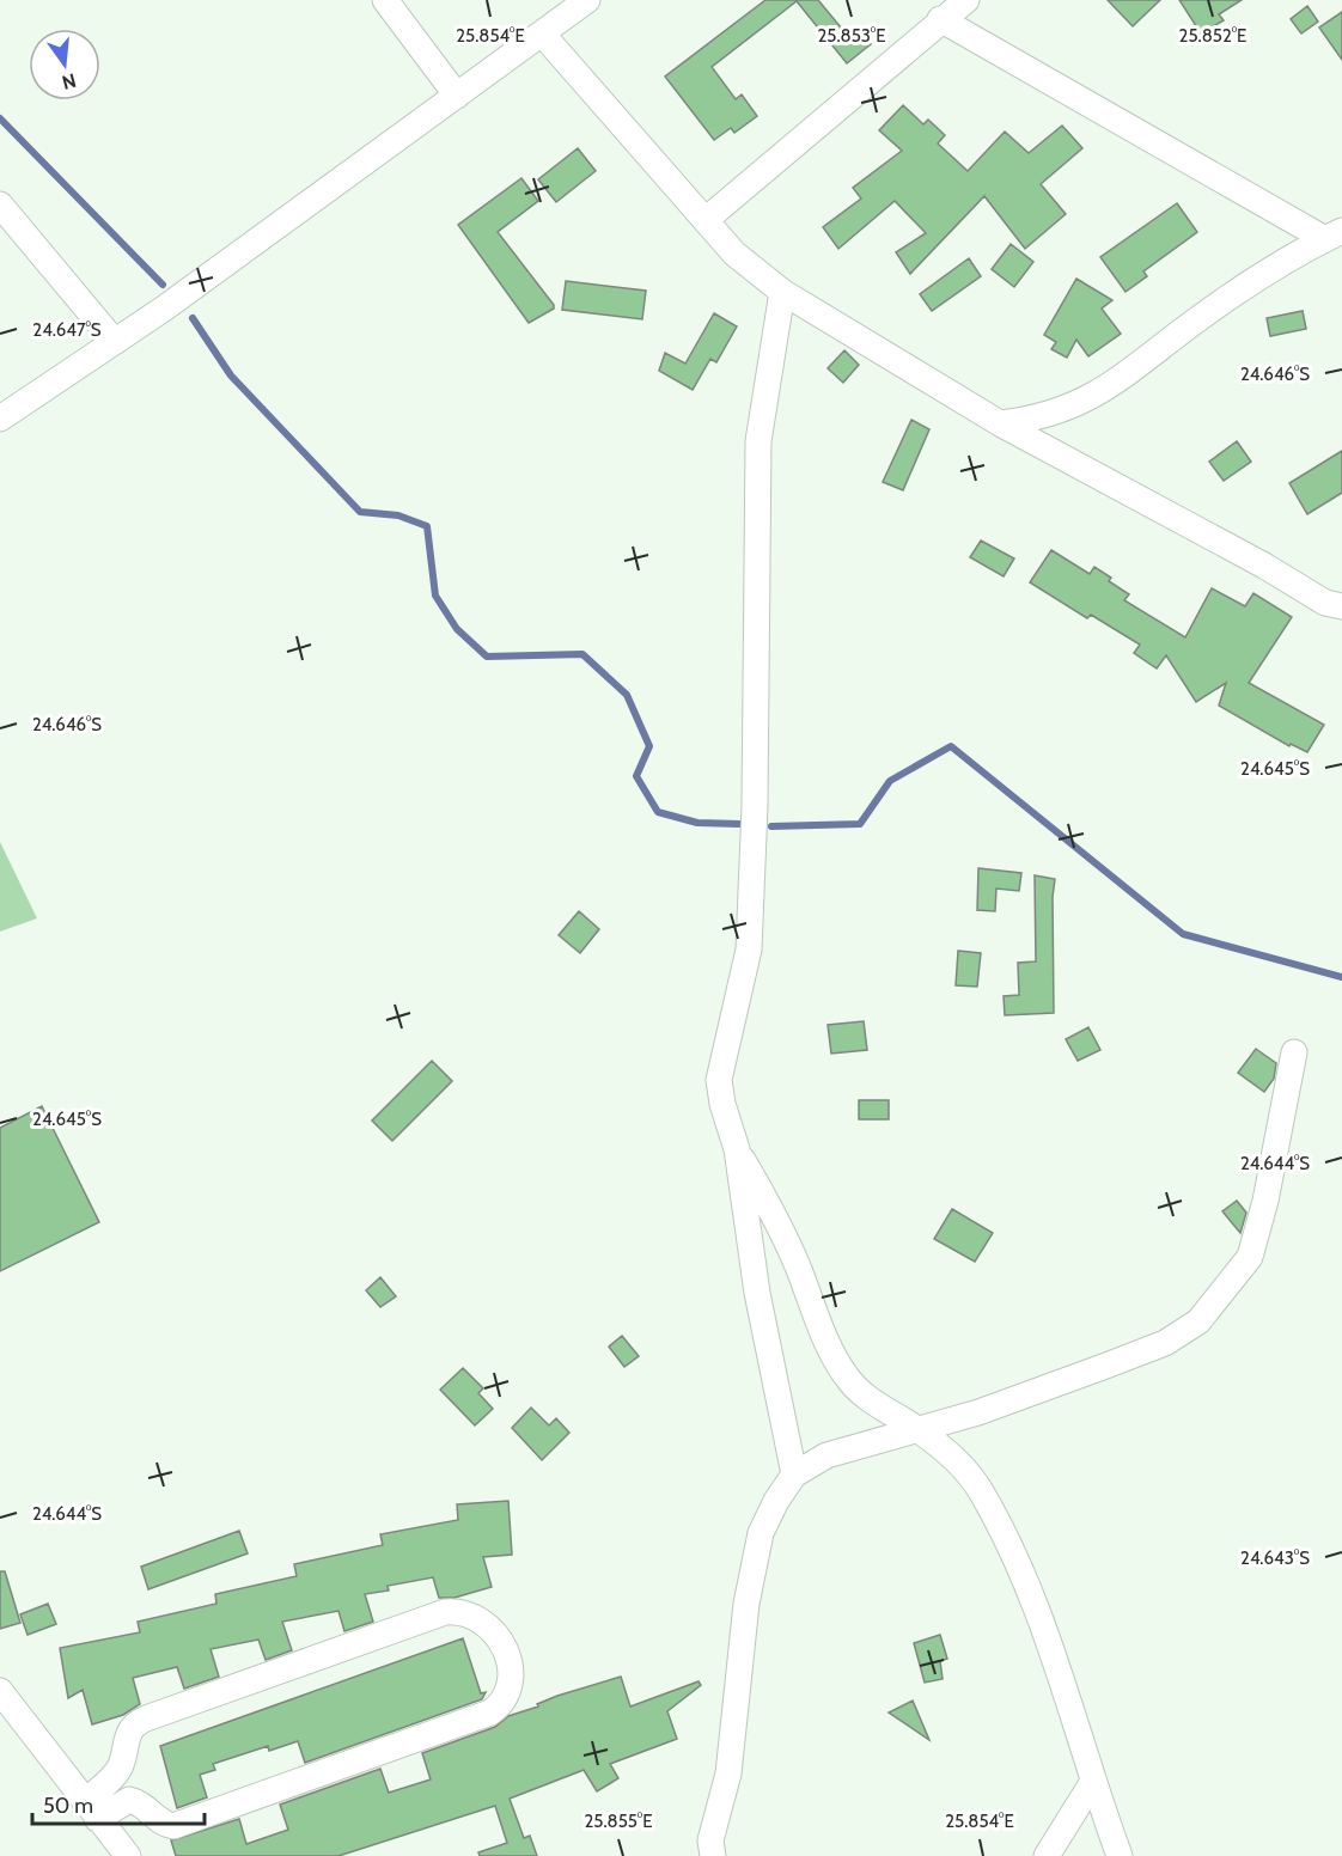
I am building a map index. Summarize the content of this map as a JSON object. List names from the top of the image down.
{
  "scale_bar": "50 m",
  "north": "bottom",
  "coordinates": [
    "25.854°E",
    "25.853°E",
    "25.852°E",
    "24.647°S",
    "24.646°S",
    "24.645°S",
    "24.644°S",
    "24.643°S",
    "25.855°E"
  ]
}
